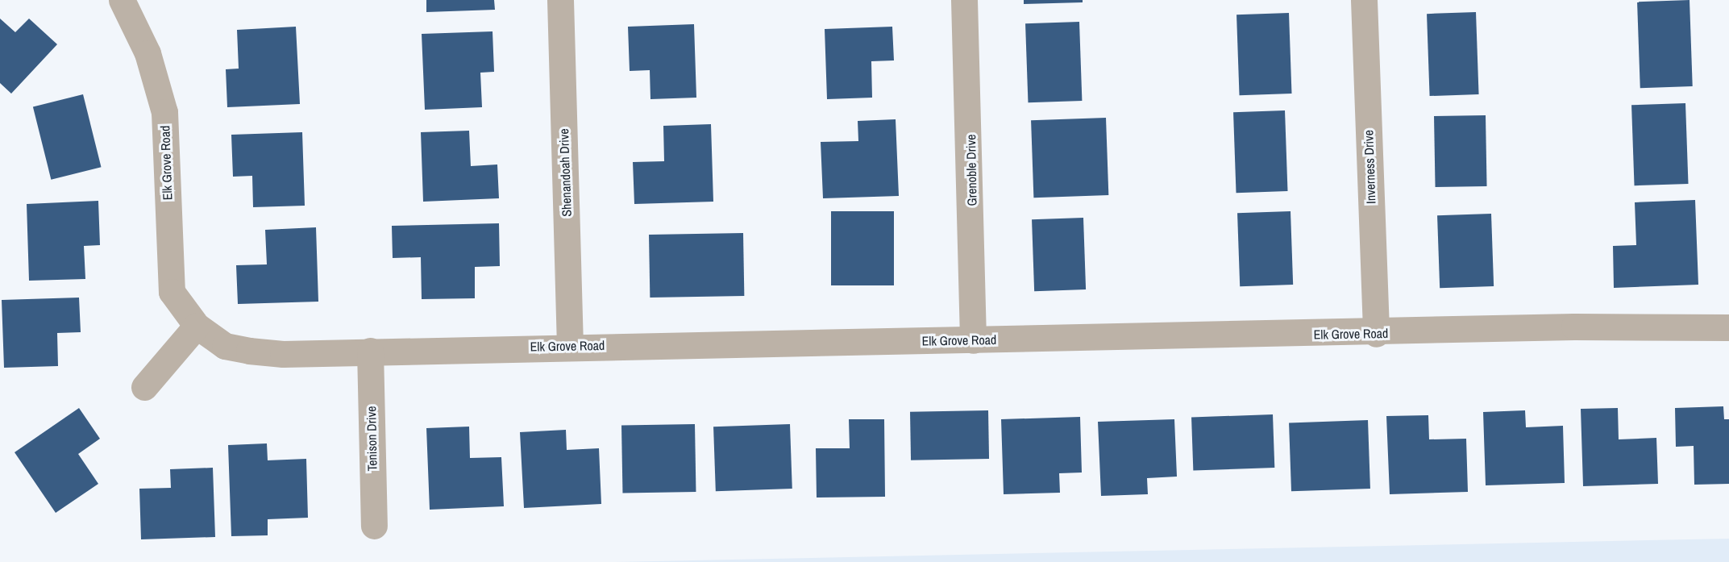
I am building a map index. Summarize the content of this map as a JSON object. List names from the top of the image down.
{
  "streets": {
    "street": [
      "Elk Grove Road",
      "Inverness Drive",
      "Grenoble Drive",
      "Shenandoah Drive",
      "Tenison Drive"
    ]
  },
  "crossings": [
    ["Elk Grove Road", "Inverness Drive"],
    ["Elk Grove Road", "Grenoble Drive"],
    ["Elk Grove Road", "Shenandoah Drive"],
    ["Elk Grove Road", "Tenison Drive"]
  ]
}
